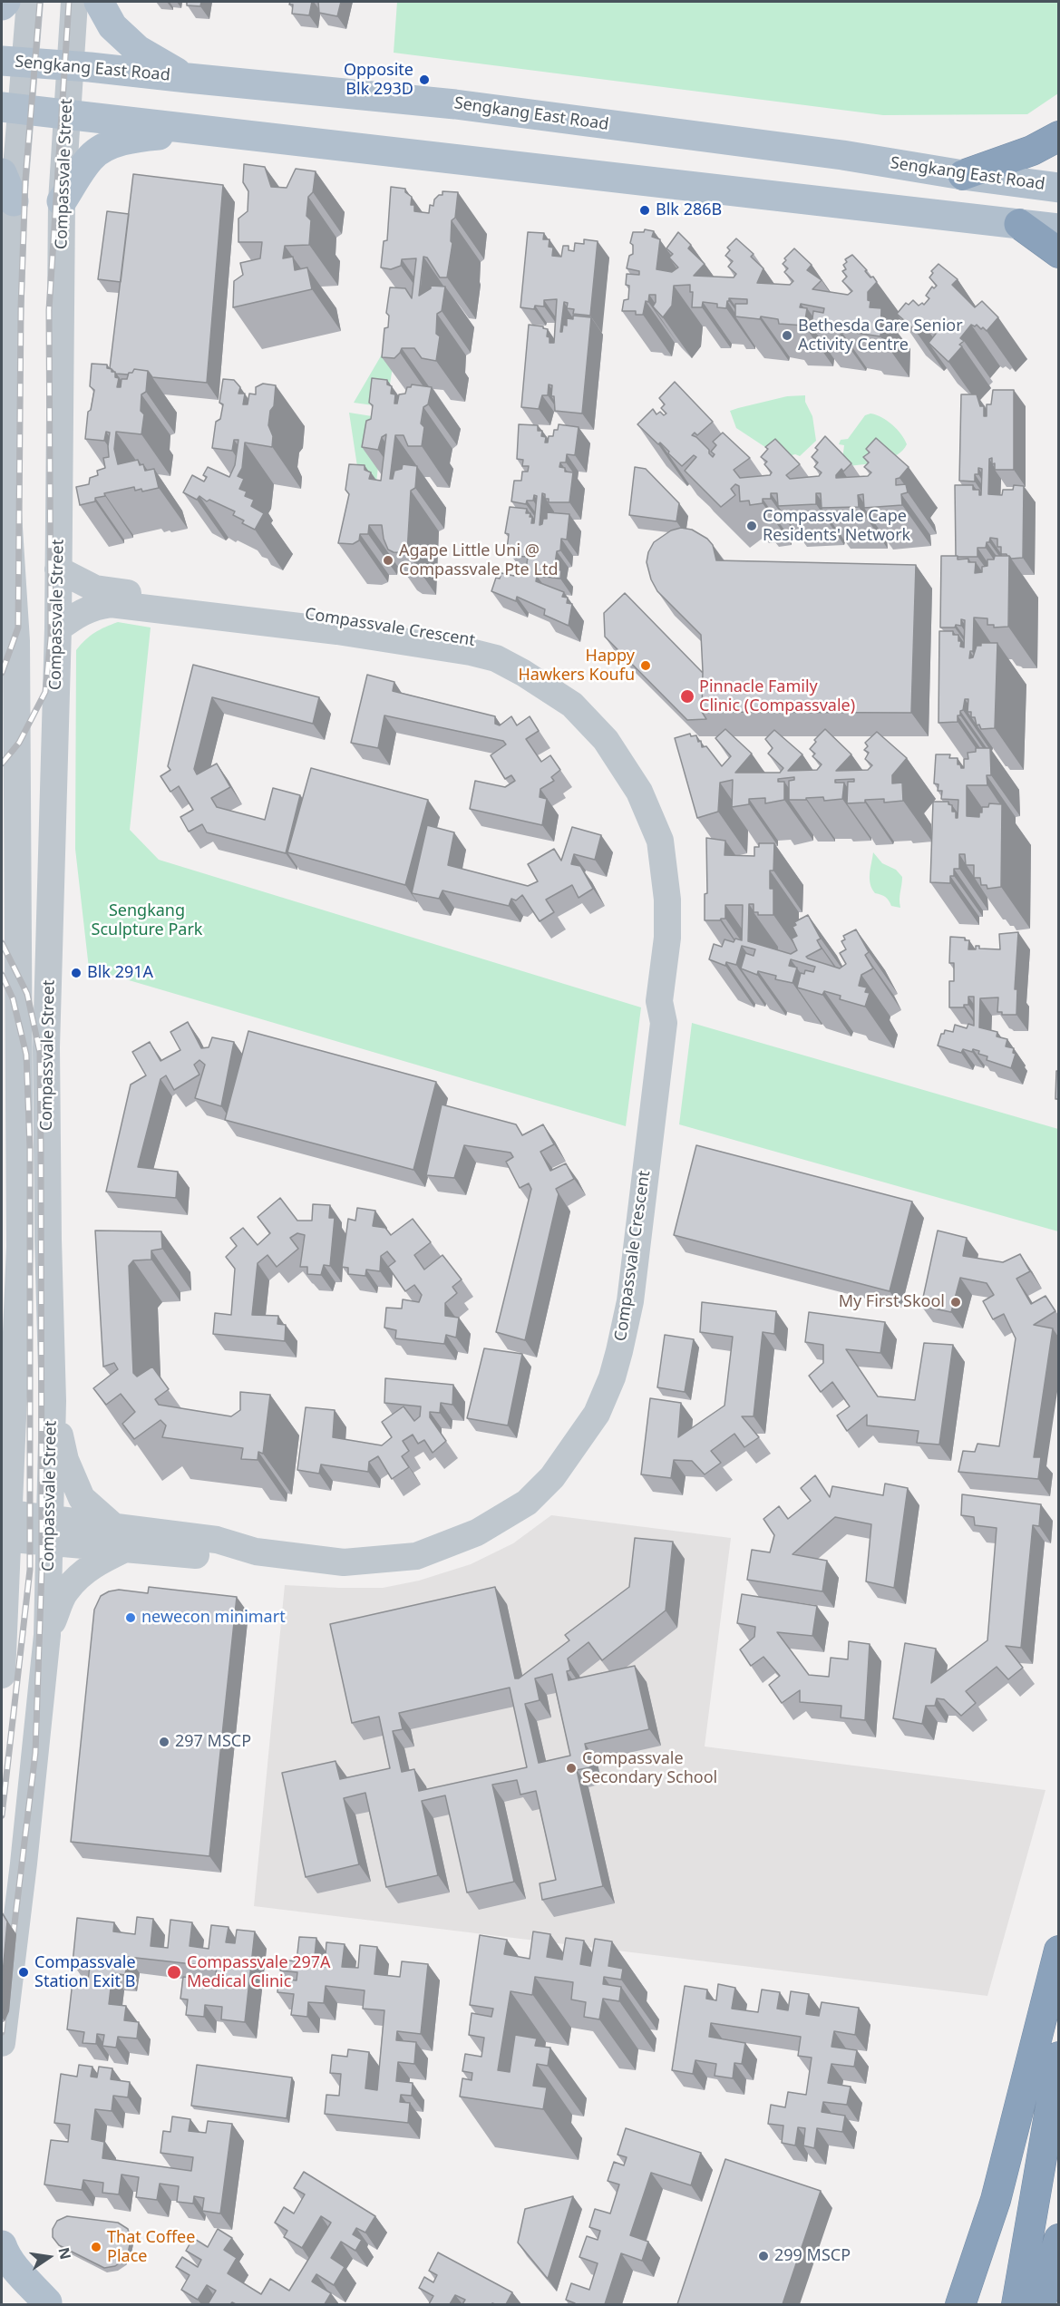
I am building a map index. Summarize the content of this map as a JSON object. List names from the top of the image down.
{
  "streets": {
    "main road": ["Sengkang East Road"],
    "street": ["Compassvale Street", "Compassvale Crescent"]
  },
  "crossings": [
    ["Sengkang East Road", "Compassvale Street"],
    ["Compassvale Street", "Compassvale Crescent"]
  ],
  "parks": ["Sengkang Sculpture Park"],
  "places": [
    "Opposite Blk 293D",
    "Blk 286B",
    "Bethesda Care Senior Activity Centre",
    "Compassvale Cape Residents' Network",
    "Agape Little Uni @ Compassvale Pte Ltd",
    "Happy Hawkers Koufu",
    "Pinnacle Family Clinic (Compassvale)",
    "Blk 291A",
    "My First Skool",
    "newecon minimart",
    "297 MSCP",
    "Compassvale Secondary School",
    "Compassvale Station Exit B",
    "Compassvale 297A Medical Clinic",
    "That Coffee Place",
    "299 MSCP"
  ],
  "north": "right"
}
